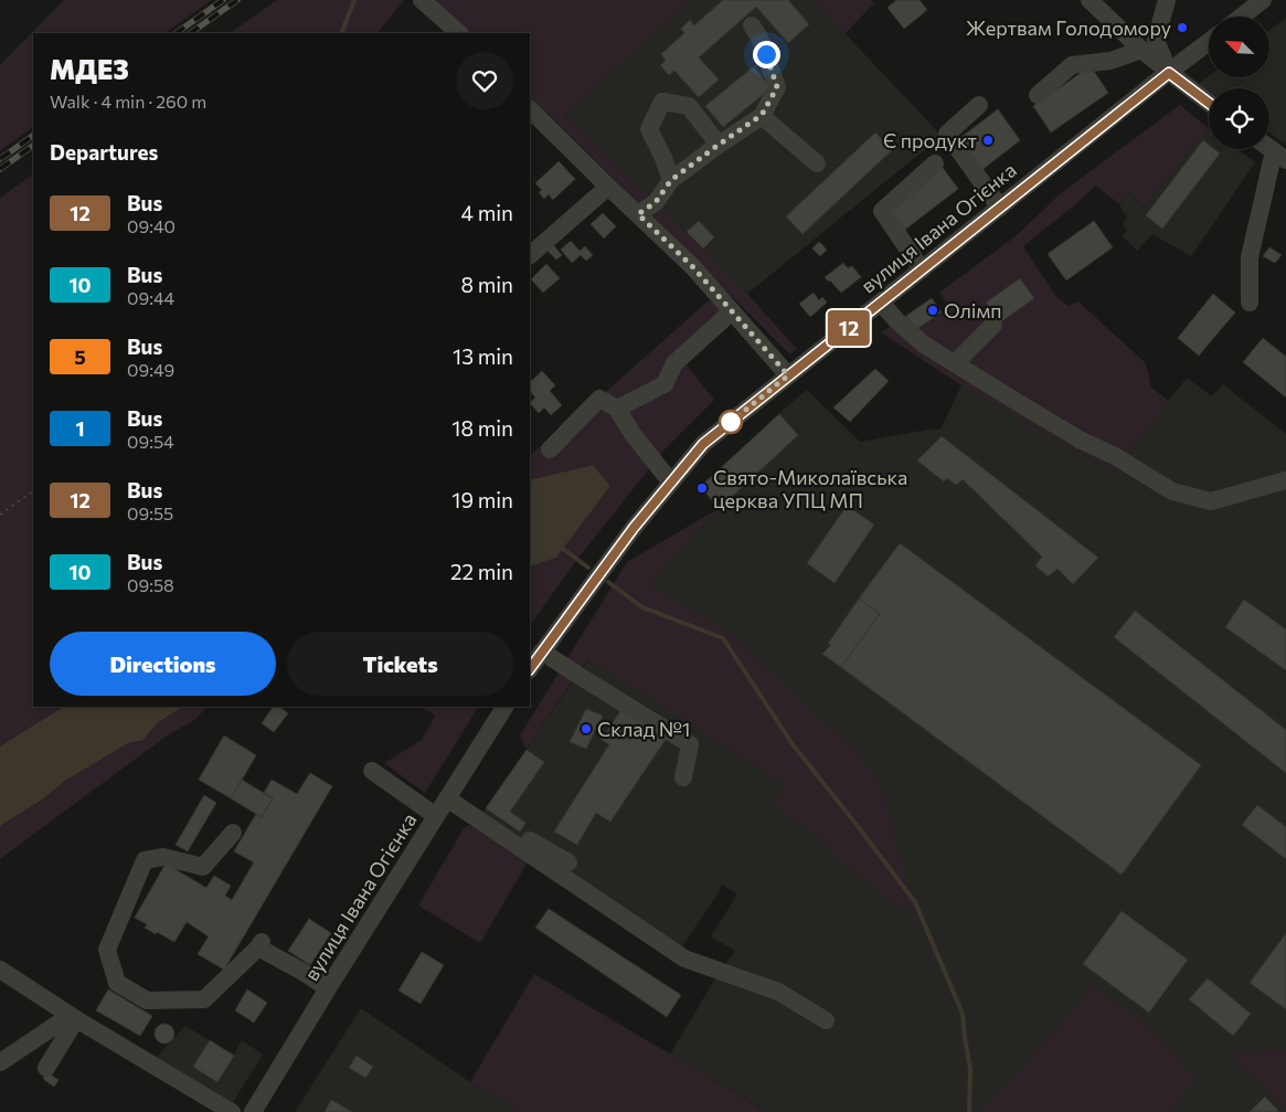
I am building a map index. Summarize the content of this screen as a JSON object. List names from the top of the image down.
{
  "streets": {
    "street": ["вулиця Івана Огієнка"]
  },
  "places": [
    "Жертвам Голодомору",
    "Є продукт",
    "Олімп",
    "Свято-Миколаївська церква УПЦ МП",
    "Склад №1"
  ],
  "lines": ["bus line 12"],
  "north": "top left",
  "page": {
    "on_map": "12",
    "heading": [
      ["МДЕЗ", "Walk · 4 min · 260 m"],
      "Departures"
    ],
    "list": [
      {
        "mark": "12",
        "name": "Bus",
        "note": "09:40",
        "value": "4 min"
      },
      {
        "mark": "10",
        "name": "Bus",
        "note": "09:44",
        "value": "8 min"
      },
      {
        "mark": "5",
        "name": "Bus",
        "note": "09:49",
        "value": "13 min"
      },
      {
        "mark": "1",
        "name": "Bus",
        "note": "09:54",
        "value": "18 min"
      },
      {
        "mark": "12",
        "name": "Bus",
        "note": "09:55",
        "value": "19 min"
      },
      {
        "mark": "10",
        "name": "Bus",
        "note": "09:58",
        "value": "22 min"
      }
    ],
    "buttons": ["Directions", "Tickets"]
  }
}
